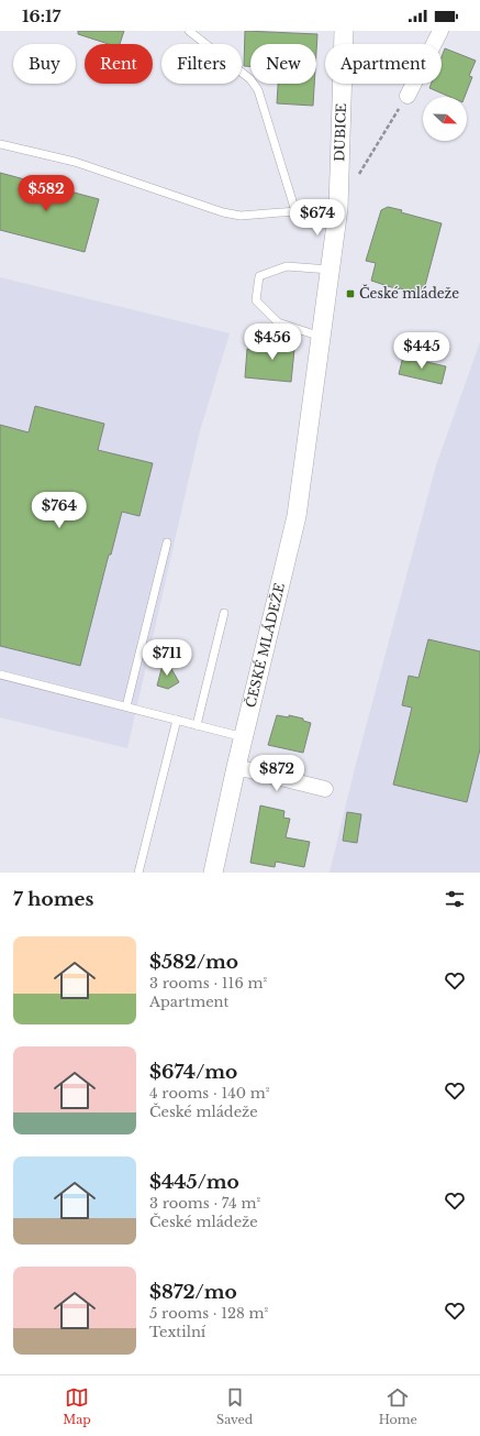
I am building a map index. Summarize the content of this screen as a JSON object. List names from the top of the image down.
{
  "streets": {
    "street": ["DUBICE", "ČESKÉ MLÁDEŽE"]
  },
  "crossings": [
    ["DUBICE", "ČESKÉ MLÁDEŽE"]
  ],
  "places": {
    "transit": ["České mládeže"]
  },
  "north": "right",
  "page": {
    "status": "16:17",
    "chip": [
      "Buy",
      "Rent",
      "Filters",
      "New",
      "Apartment"
    ],
    "price": [
      "$582",
      "$674",
      "$456",
      "$445",
      "$764",
      "$711",
      "$872"
    ],
    "heading": "7 homes",
    "list": [
      {
        "name": "$582/mo",
        "note": "3 rooms · 116 m² · Apartment"
      },
      {
        "name": "$674/mo",
        "note": "4 rooms · 140 m² · České mládeže"
      },
      {
        "name": "$445/mo",
        "note": "3 rooms · 74 m² · České mládeže"
      },
      {
        "name": "$872/mo",
        "note": "5 rooms · 128 m² · Textilní"
      }
    ],
    "tabs": ["Map", "Saved", "Home"]
  }
}
